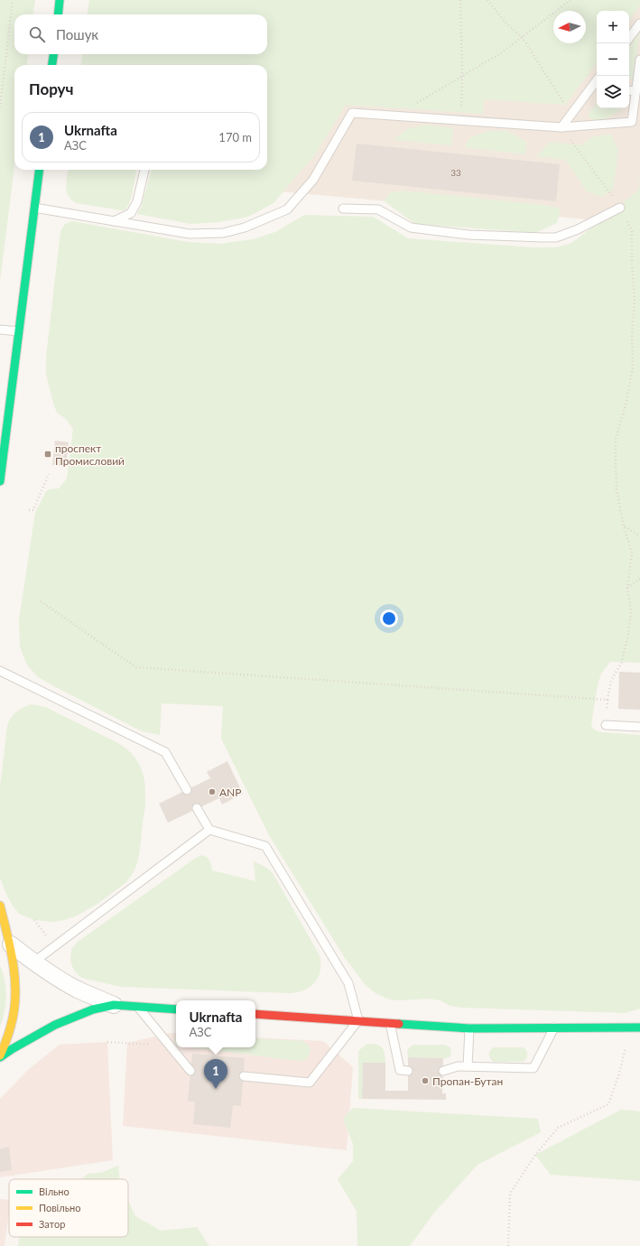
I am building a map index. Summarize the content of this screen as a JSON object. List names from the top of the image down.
{
  "places": {
    "transit": ["проспект Промисловий"],
    "other": ["ANP", "Пропан-Бутан"]
  },
  "house_numbers": ["33"],
  "legend": ["Вільно", "Повільно", "Затор"],
  "north": "left",
  "page": {
    "map_buttons": ["+", "−"],
    "search": "Пошук",
    "heading": "Поруч",
    "list": [
      {
        "mark": "1",
        "name": "Ukrnafta",
        "note": "АЗС",
        "value": "170 m"
      }
    ],
    "popup": ["Ukrnafta", "АЗС"],
    "pins": "1"
  }
}
